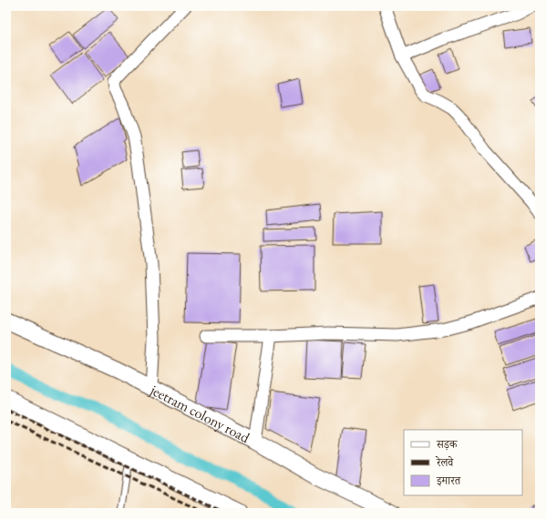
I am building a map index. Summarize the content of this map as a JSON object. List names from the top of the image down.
{
  "streets": {
    "street": ["jeetram colony road"]
  },
  "legend": ["सड़क", "रेलवे", "इमारत"]
}
